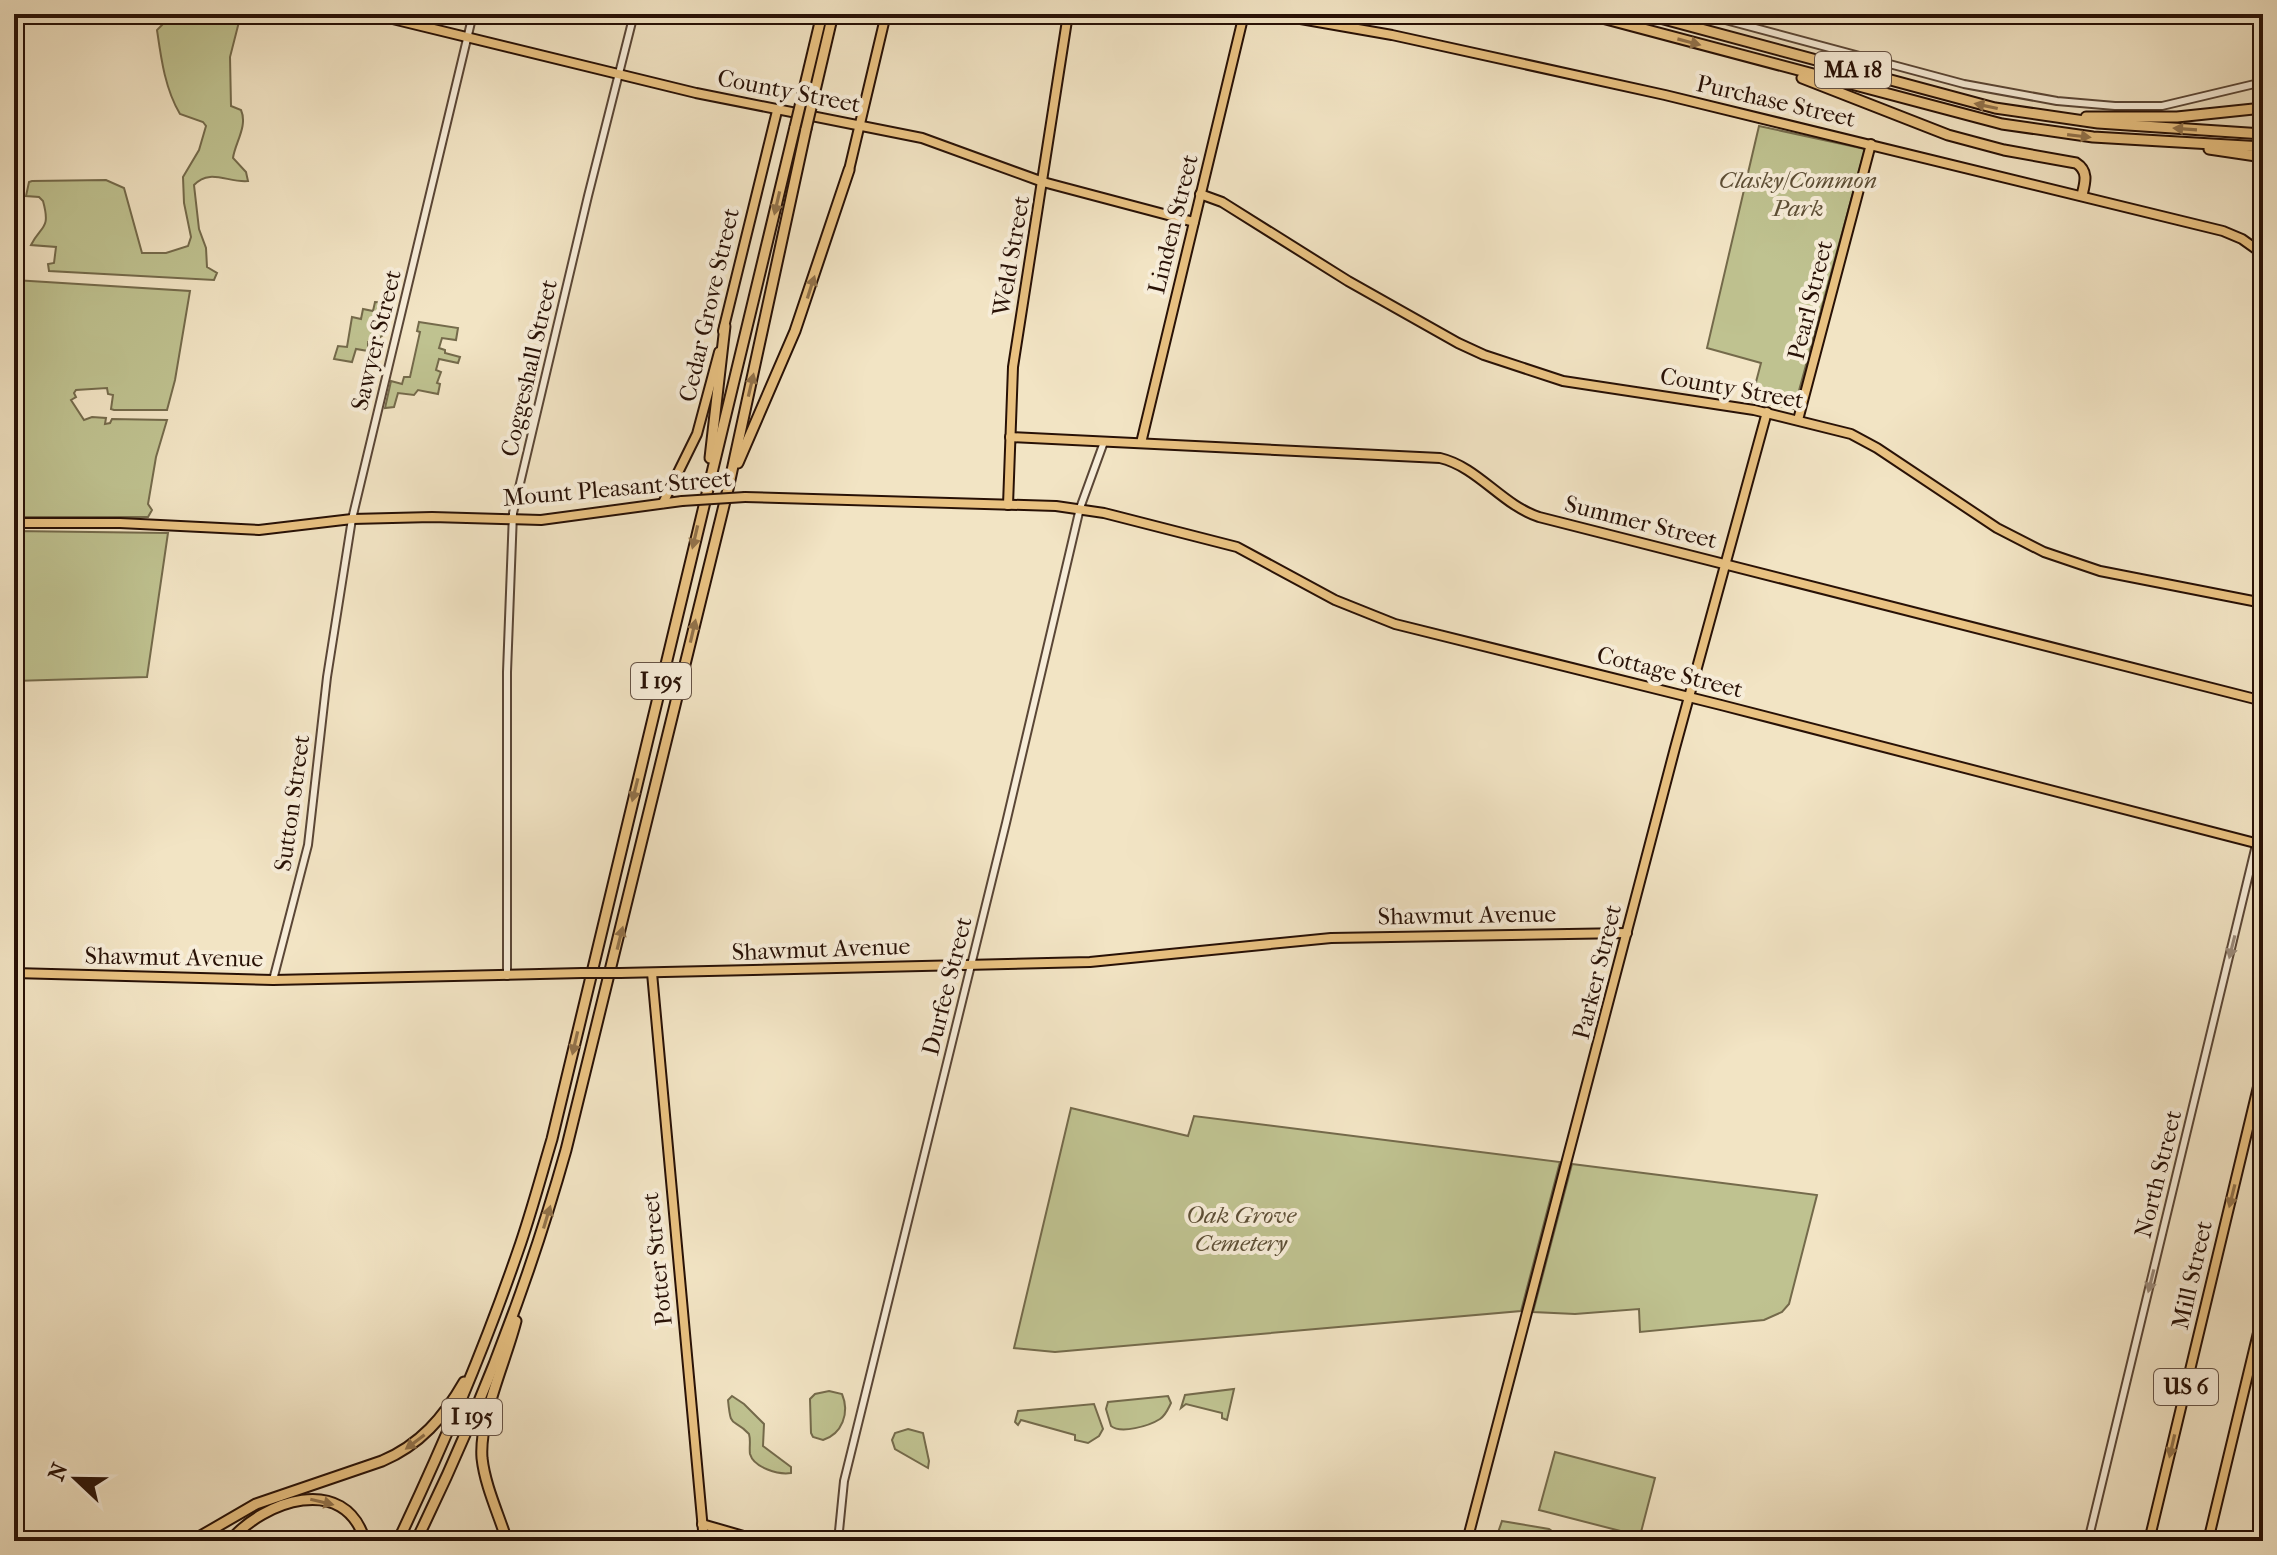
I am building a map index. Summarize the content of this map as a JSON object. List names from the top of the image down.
{
  "streets": {
    "highway": ["MA 18", "I 195"],
    "main road": [
      "County Street",
      "Purchase Street",
      "Linden Street",
      "Weld Street",
      "Pearl Street",
      "Cedar Grove Street",
      "Mount Pleasant Street",
      "Summer Street",
      "Cottage Street",
      "Shawmut Avenue",
      "Parker Street",
      "Potter Street",
      "Mill Street",
      "US 6"
    ],
    "street": [
      "Sawyer Street",
      "Coggeshall Street",
      "Sutton Street",
      "Durfee Street",
      "North Street"
    ]
  },
  "crossings": [
    ["County Street", "Linden Street"],
    ["County Street", "Weld Street"],
    ["County Street", "Pearl Street"],
    ["County Street", "Cedar Grove Street"],
    ["County Street", "Sawyer Street"],
    ["County Street", "Coggeshall Street"],
    ["County Street", "Parker Street"],
    ["Purchase Street", "Pearl Street"],
    ["Linden Street", "Summer Street"],
    ["Weld Street", "Mount Pleasant Street"],
    ["Weld Street", "Summer Street"],
    ["Cedar Grove Street", "Mount Pleasant Street"],
    ["Sawyer Street", "Mount Pleasant Street"],
    ["Sawyer Street", "Sutton Street"],
    ["Coggeshall Street", "Mount Pleasant Street"],
    ["Coggeshall Street", "Shawmut Avenue"],
    ["Mount Pleasant Street", "Cottage Street"],
    ["Mount Pleasant Street", "Durfee Street"],
    ["Summer Street", "Parker Street"],
    ["Summer Street", "Durfee Street"],
    ["Cottage Street", "Parker Street"],
    ["Cottage Street", "Durfee Street"],
    ["Cottage Street", "North Street"],
    ["Sutton Street", "Shawmut Avenue"],
    ["Shawmut Avenue", "Parker Street"],
    ["Shawmut Avenue", "Durfee Street"],
    ["Shawmut Avenue", "Potter Street"]
  ],
  "one_way": ["North Street"],
  "parks": ["Clasky/Common Park", "Oak Grove Cemetery"],
  "north": "left"
}
